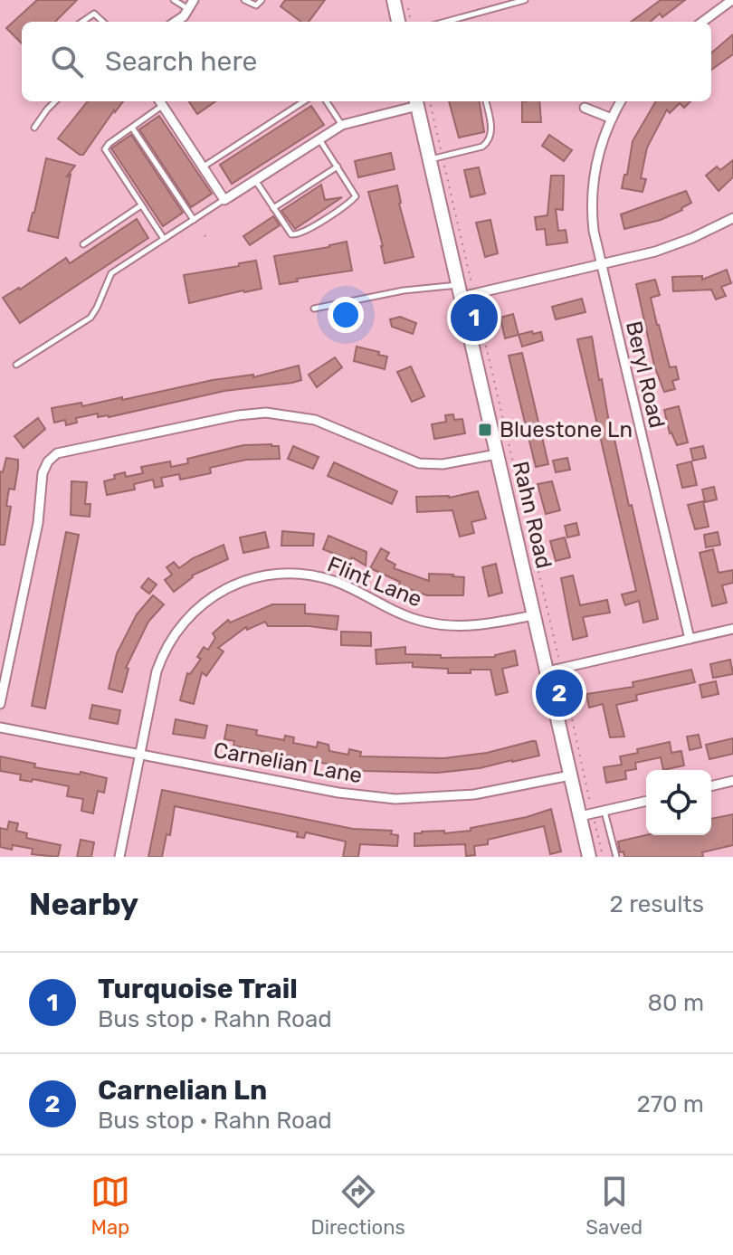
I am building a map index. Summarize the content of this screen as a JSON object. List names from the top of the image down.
{
  "streets": {
    "street": [
      "Beryl Road",
      "Rahn Road",
      "Flint Lane",
      "Carnelian Lane"
    ]
  },
  "crossings": [
    ["Rahn Road", "Flint Lane"],
    ["Rahn Road", "Carnelian Lane"],
    ["Flint Lane", "Carnelian Lane"]
  ],
  "places": {
    "transit": ["Bluestone Ln"]
  },
  "page": {
    "search": "Search here",
    "pins": ["1", "2"],
    "heading": ["Nearby", "2 results"],
    "list": [
      {
        "mark": "1",
        "name": "Turquoise Trail",
        "note": "Bus stop · Rahn Road",
        "value": "80 m"
      },
      {
        "mark": "2",
        "name": "Carnelian Ln",
        "note": "Bus stop · Rahn Road",
        "value": "270 m"
      }
    ],
    "nav": ["Map", "Directions", "Saved"]
  }
}
